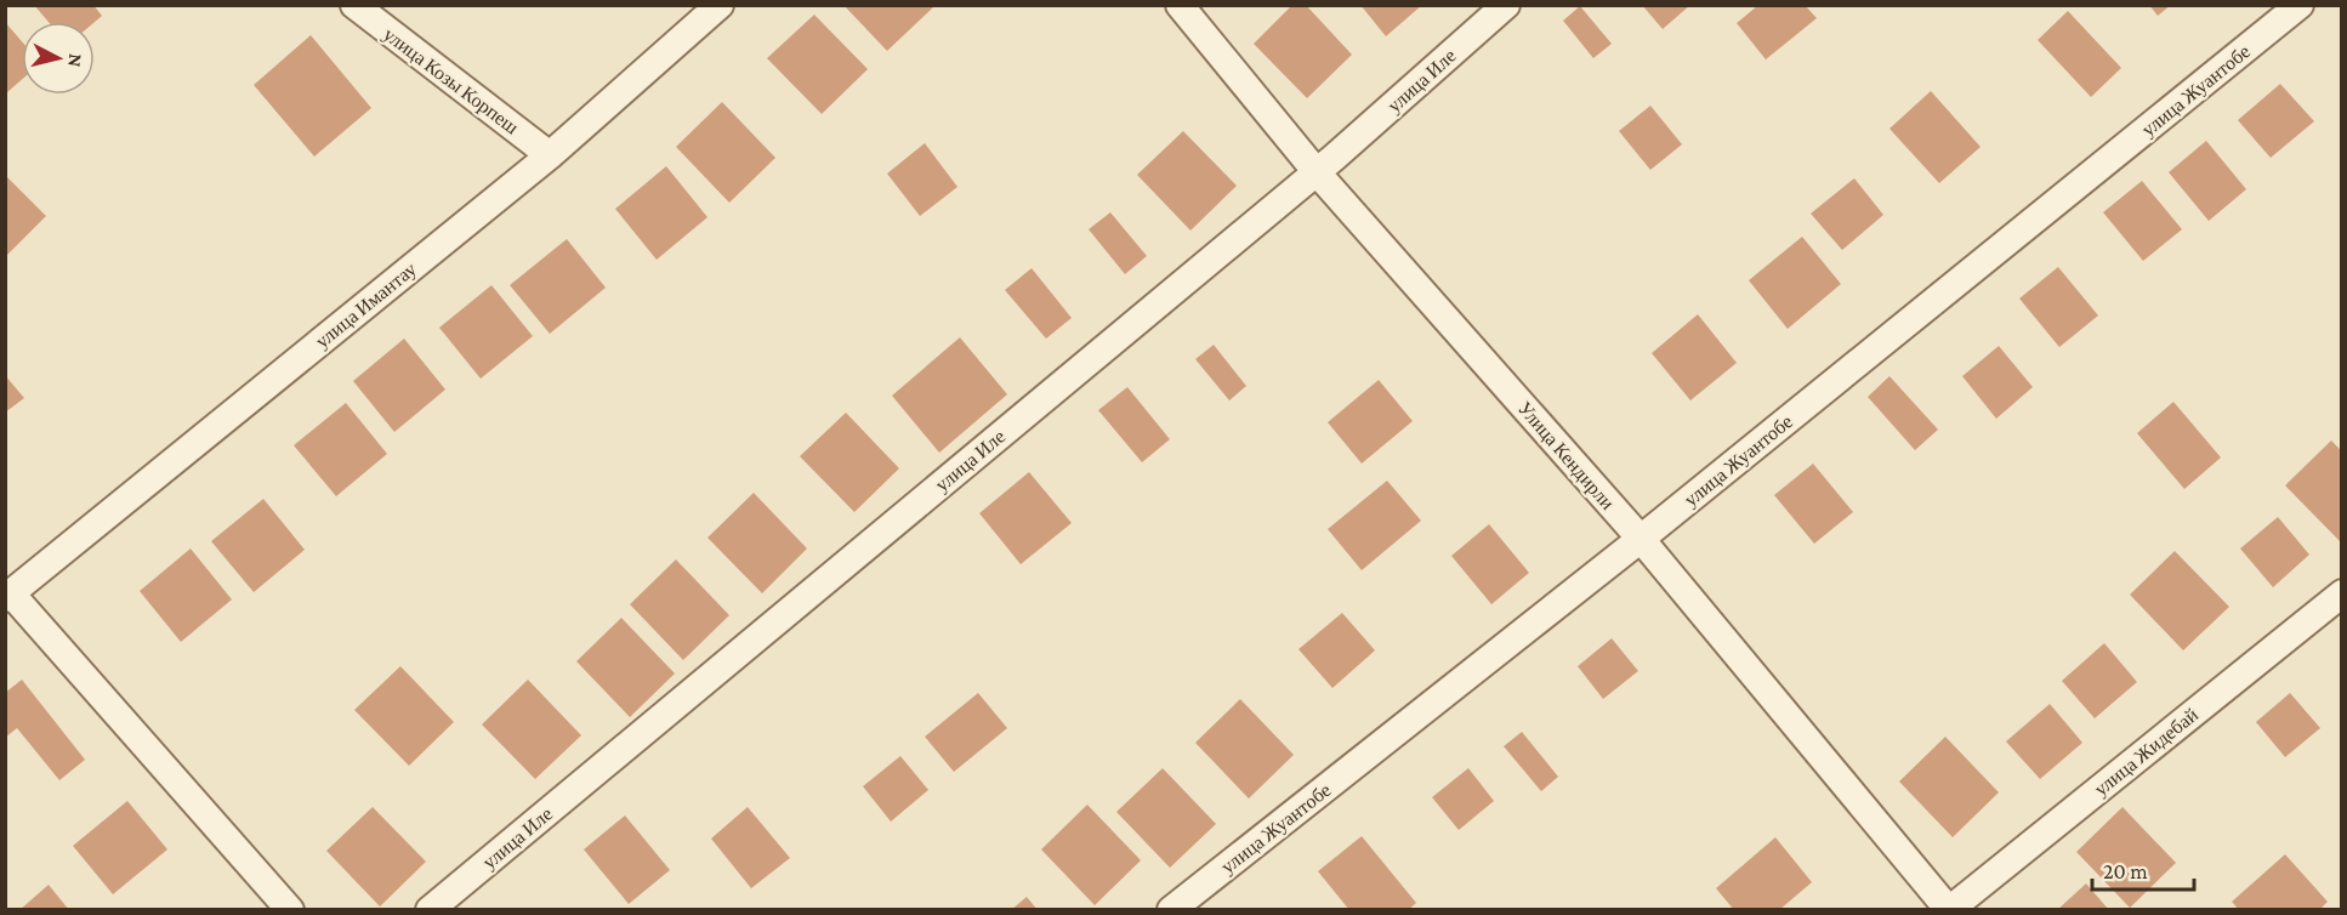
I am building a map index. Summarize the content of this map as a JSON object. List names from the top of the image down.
{
  "streets": {
    "street": [
      "улица Козы Корпеш",
      "улица Иле",
      "улица Жуантобе",
      "улица Имантау",
      "Улица Кендирли",
      "улица Жидебай"
    ]
  },
  "crossings": [
    ["улица Козы Корпеш", "улица Имантау"],
    ["улица Иле", "Улица Кендирли"],
    ["улица Жуантобе", "Улица Кендирли"],
    ["Улица Кендирли", "улица Жидебай"]
  ],
  "scale_bar": "20 m",
  "north": "right"
}
